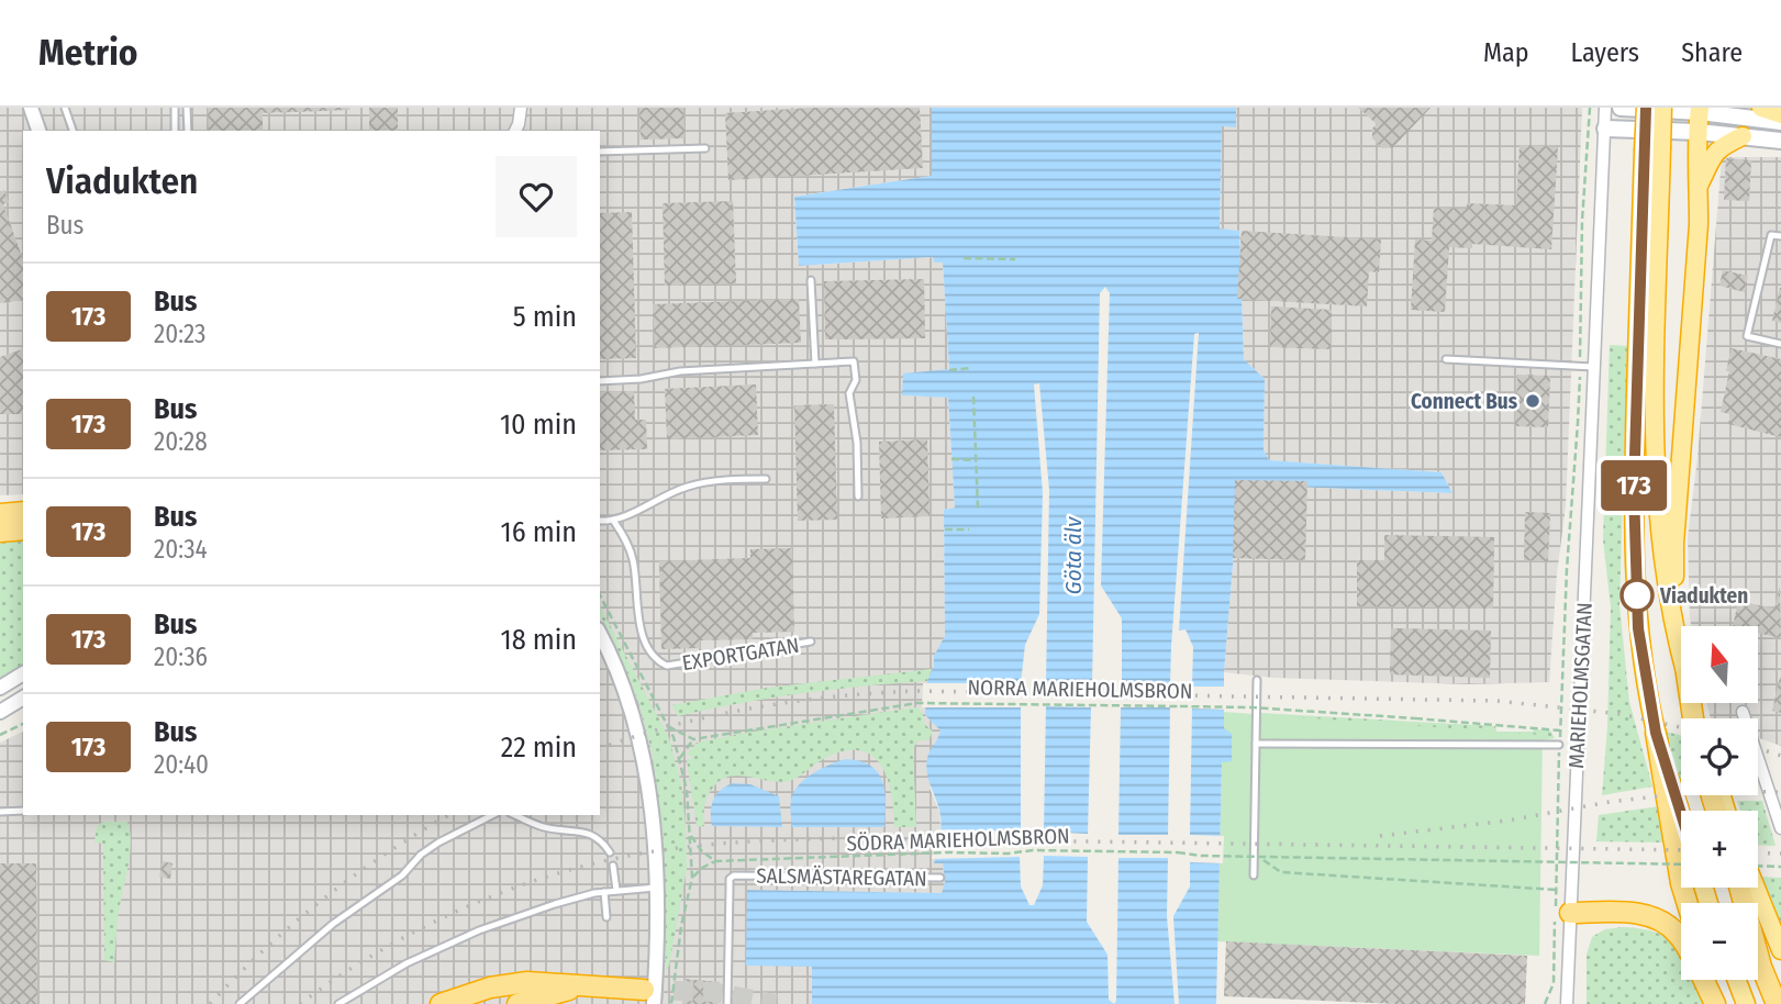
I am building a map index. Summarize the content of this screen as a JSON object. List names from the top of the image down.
{
  "streets": {
    "street": ["MARIEHOLMSGATAN"],
    "lane": ["EXPORTGATAN", "SALSMÄSTAREGATAN"],
    "path": ["NORRA MARIEHOLMSBRON", "SÖDRA MARIEHOLMSBRON"]
  },
  "crossings": [
    ["MARIEHOLMSGATAN", "NORRA MARIEHOLMSBRON"]
  ],
  "water": ["Göta älv"],
  "places": ["Connect Bus", "Viadukten"],
  "lines": ["bus line 173"],
  "north": "top",
  "page": {
    "header": "Metrio",
    "nav": ["Map", "Layers", "Share"],
    "on_map": "173",
    "heading": ["Viadukten", "Bus"],
    "list": [
      {
        "mark": "173",
        "name": "Bus",
        "note": "20:23",
        "value": "5 min"
      },
      {
        "mark": "173",
        "name": "Bus",
        "note": "20:28",
        "value": "10 min"
      },
      {
        "mark": "173",
        "name": "Bus",
        "note": "20:34",
        "value": "16 min"
      },
      {
        "mark": "173",
        "name": "Bus",
        "note": "20:36",
        "value": "18 min"
      },
      {
        "mark": "173",
        "name": "Bus",
        "note": "20:40",
        "value": "22 min"
      }
    ],
    "map_buttons": ["+", "−"]
  }
}
